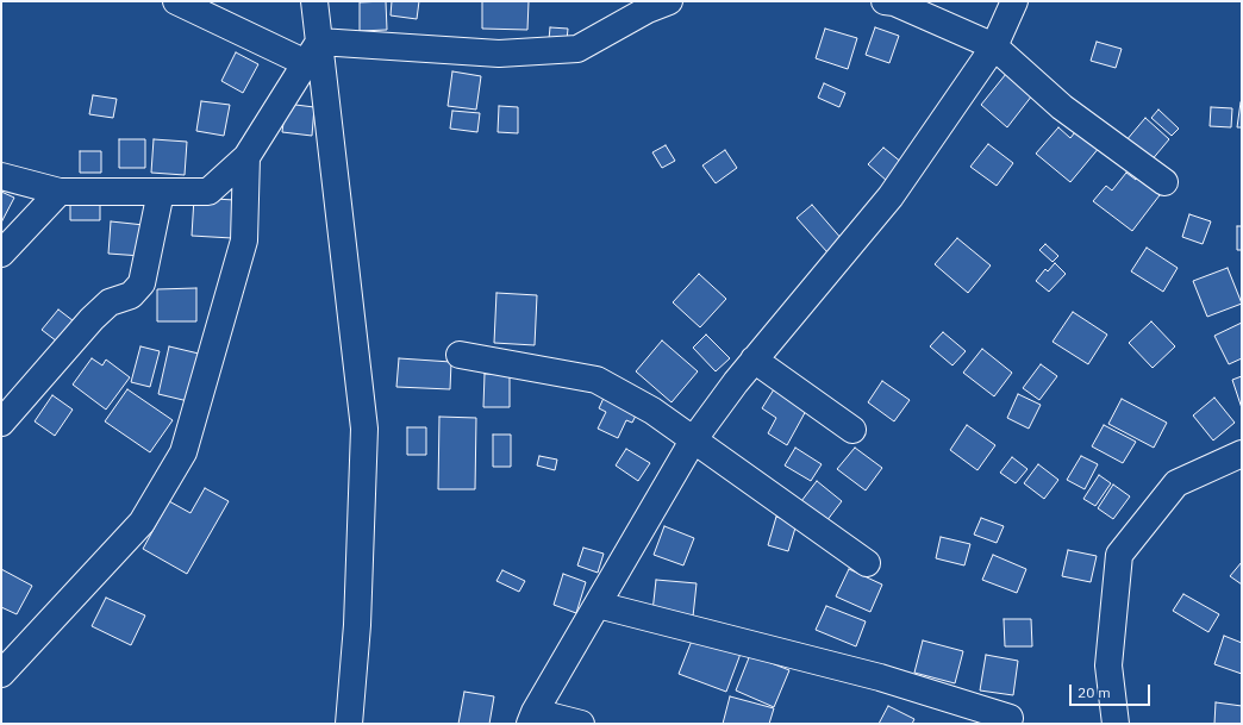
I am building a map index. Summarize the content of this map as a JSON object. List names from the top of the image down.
{
  "scale_bar": "20 m"
}
